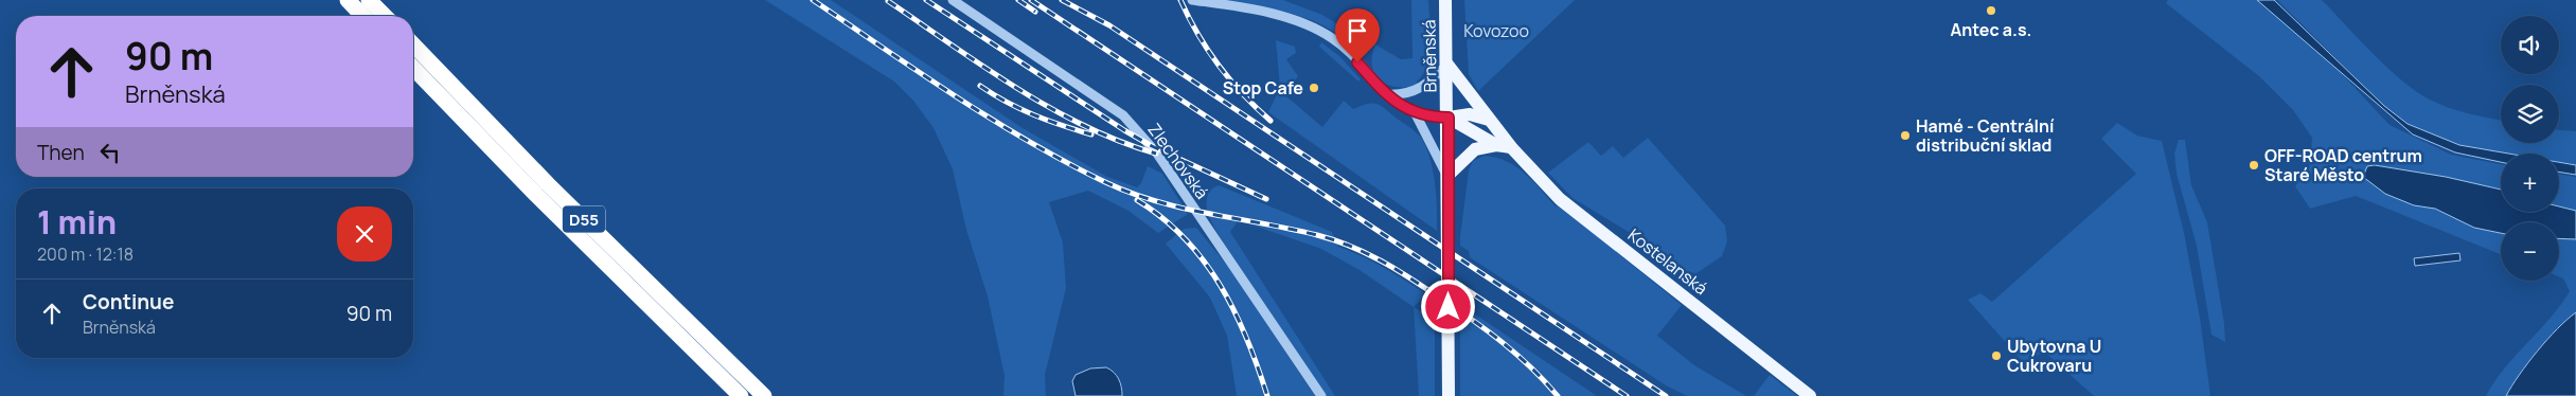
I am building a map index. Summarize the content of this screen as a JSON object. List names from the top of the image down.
{
  "streets": {
    "highway": ["D55"],
    "main road": ["Brněnská", "Kostelanská"],
    "street": ["Zlechovská"]
  },
  "crossings": [
    ["Brněnská", "Kostelanská"]
  ],
  "parks": ["Kovozoo"],
  "places": [
    "Antec a.s.",
    "Stop Cafe",
    "Hamé - Centrální distribuční sklad",
    "OFF-ROAD centrum Staré Město",
    "Ubytovna U Cukrovaru"
  ],
  "page": {
    "map_buttons": ["+", "−"],
    "turn": ["90 m", "Brněnská"],
    "then": "Then",
    "heading": ["1 min", "200 m · 12:18"],
    "list": [
      {
        "name": "Continue",
        "note": "Brněnská",
        "value": "90 m"
      }
    ]
  }
}
